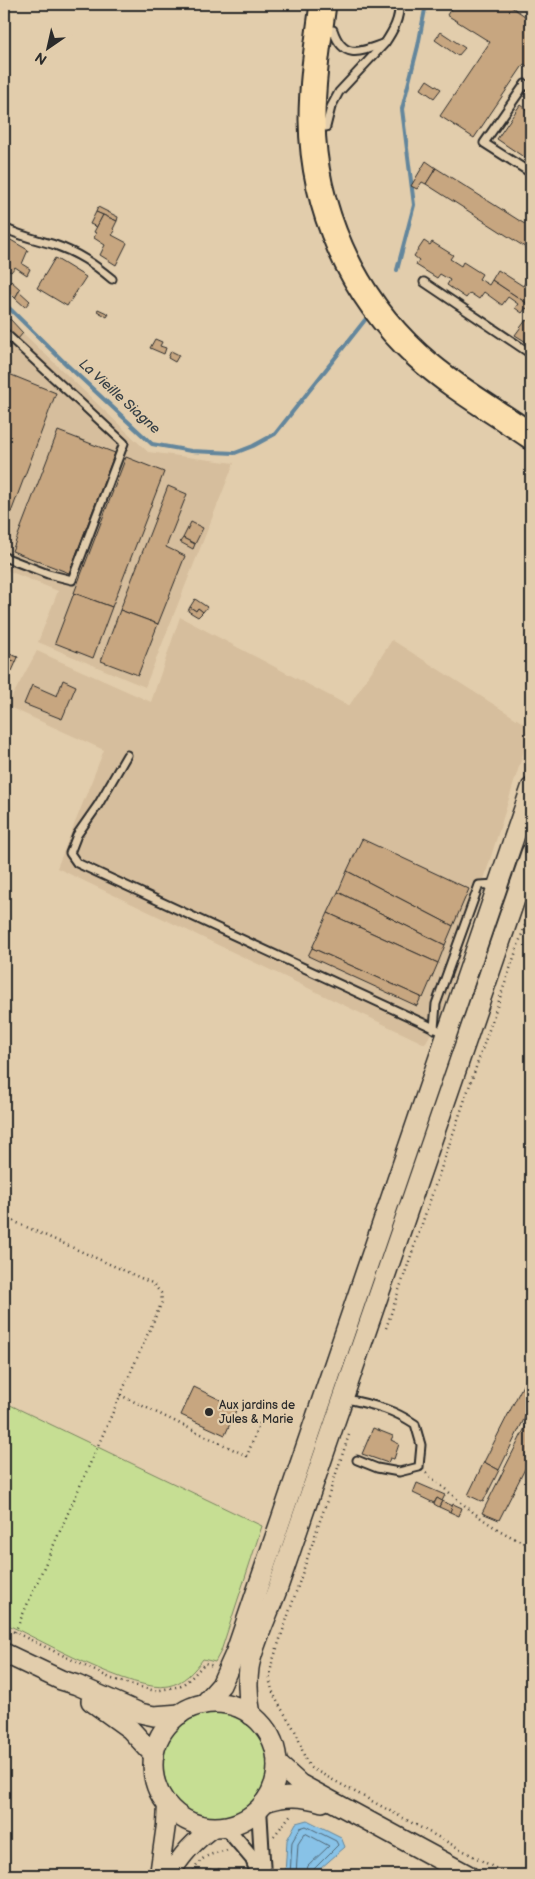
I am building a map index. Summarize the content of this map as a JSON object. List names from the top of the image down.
{
  "water": ["La Vieille Siagne"],
  "places": ["Aux jardins de Jules & Marie"],
  "north": "bottom left"
}
